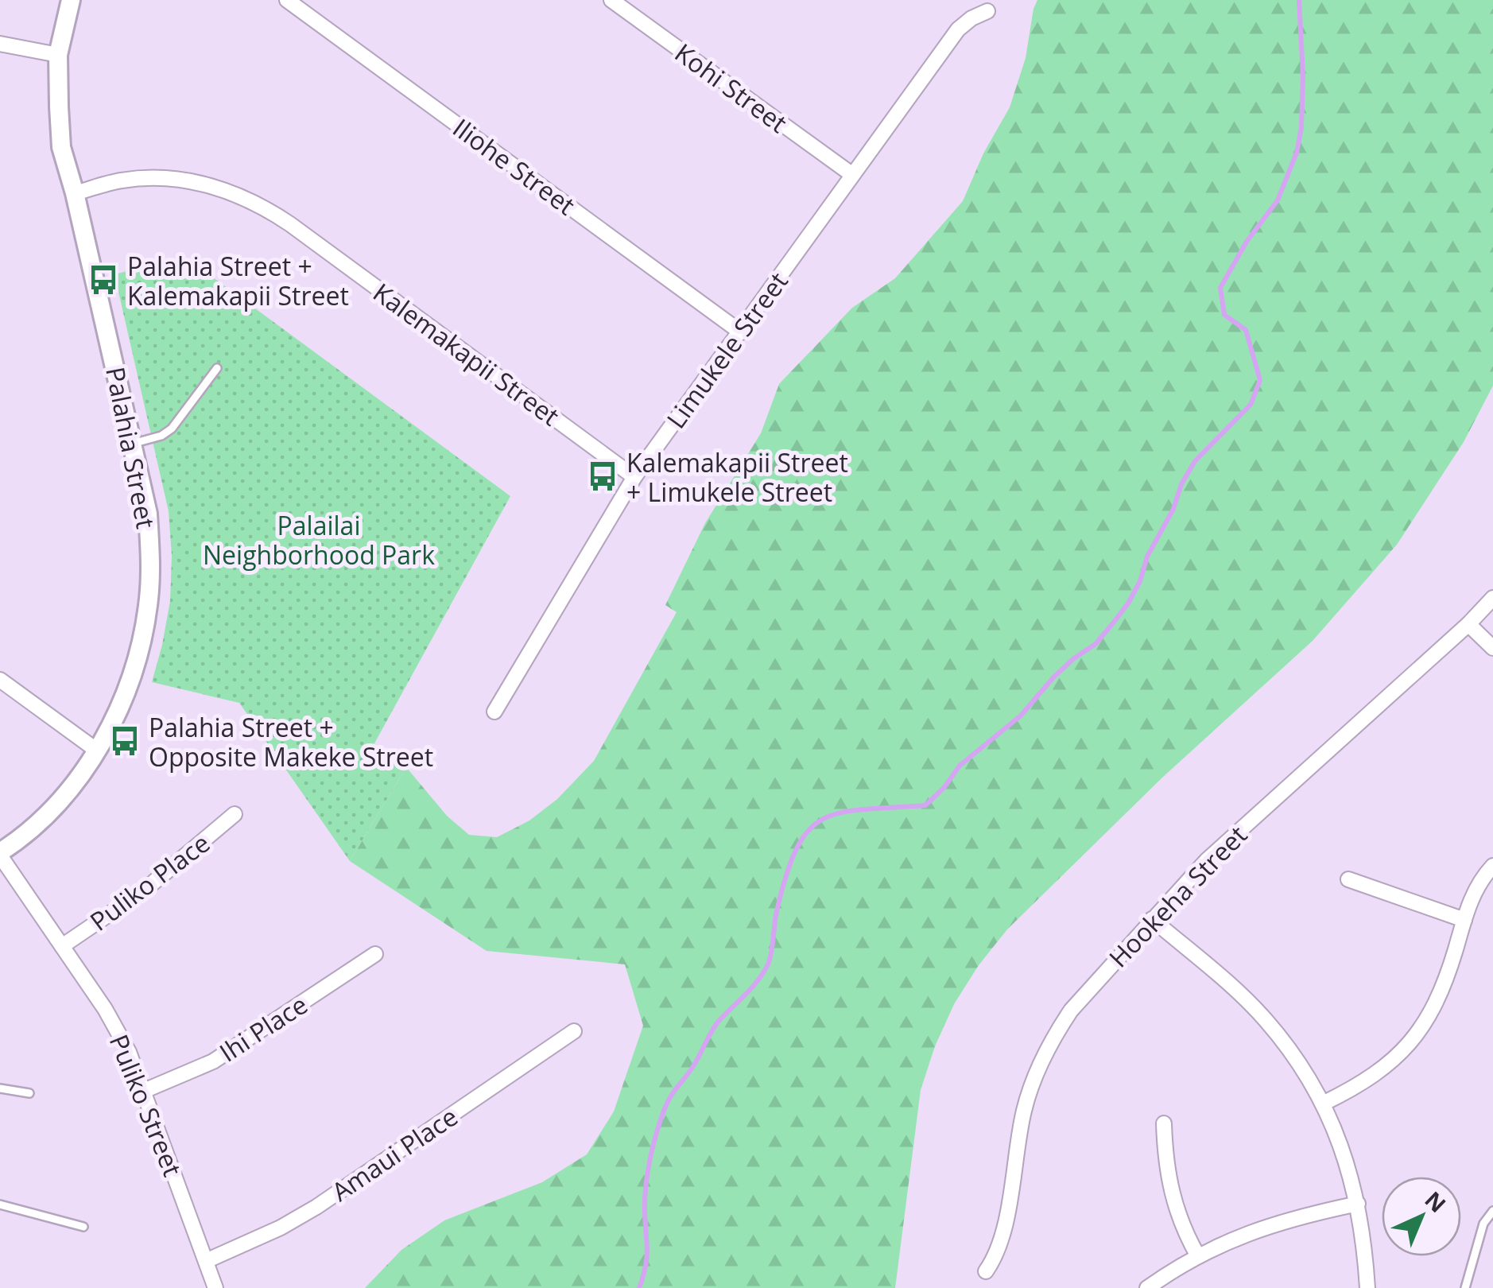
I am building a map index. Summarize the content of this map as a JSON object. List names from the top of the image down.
{
  "streets": {
    "street": [
      "Kohi Street",
      "Iliohe Street",
      "Limukele Street",
      "Kalemakapii Street",
      "Palahia Street",
      "Puliko Place",
      "Hookeha Street",
      "Ihi Place",
      "Puliko Street",
      "Amaui Place"
    ]
  },
  "crossings": [
    ["Kohi Street", "Limukele Street"],
    ["Iliohe Street", "Limukele Street"],
    ["Limukele Street", "Kalemakapii Street"],
    ["Kalemakapii Street", "Palahia Street"],
    ["Palahia Street", "Puliko Street"],
    ["Puliko Place", "Puliko Street"],
    ["Ihi Place", "Puliko Street"],
    ["Puliko Street", "Amaui Place"]
  ],
  "parks": ["Palailai Neighborhood Park"],
  "places": {
    "bus stop": ["Palahia Street + Kalemakapii Street", "Kalemakapii Street + Limukele Street", "Palahia Street + Opposite Makeke Street"]
  },
  "north": "top right"
}
